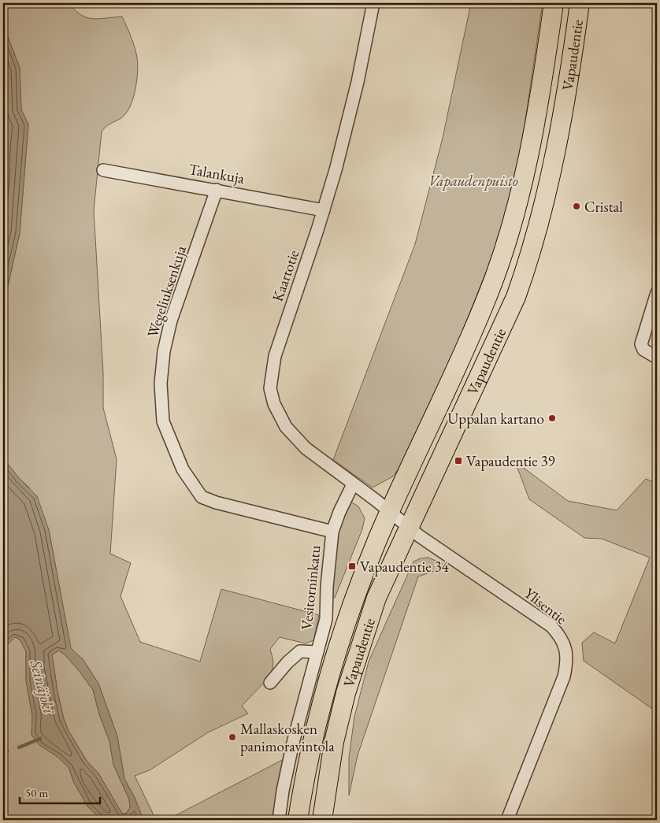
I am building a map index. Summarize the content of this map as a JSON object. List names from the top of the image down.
{
  "streets": {
    "main road": ["Vapaudentie"],
    "street": [
      "Talankuja",
      "Kaartotie",
      "Wegeliuksenkuja",
      "Vesitorninkatu",
      "Ylisentie"
    ]
  },
  "crossings": [
    ["Vapaudentie", "Kaartotie"],
    ["Vapaudentie", "Ylisentie"],
    ["Talankuja", "Kaartotie"],
    ["Talankuja", "Wegeliuksenkuja"],
    ["Kaartotie", "Vesitorninkatu"],
    ["Kaartotie", "Ylisentie"],
    ["Wegeliuksenkuja", "Vesitorninkatu"]
  ],
  "water": ["Seinäjoki"],
  "parks": ["Vapaudenpuisto"],
  "places": {
    "other": ["Cristal", "Uppalan kartano", "Mallaskosken panimoravintola"],
    "transit": ["Vapaudentie 39", "Vapaudentie 34"]
  },
  "scale_bar": "50 m"
}
